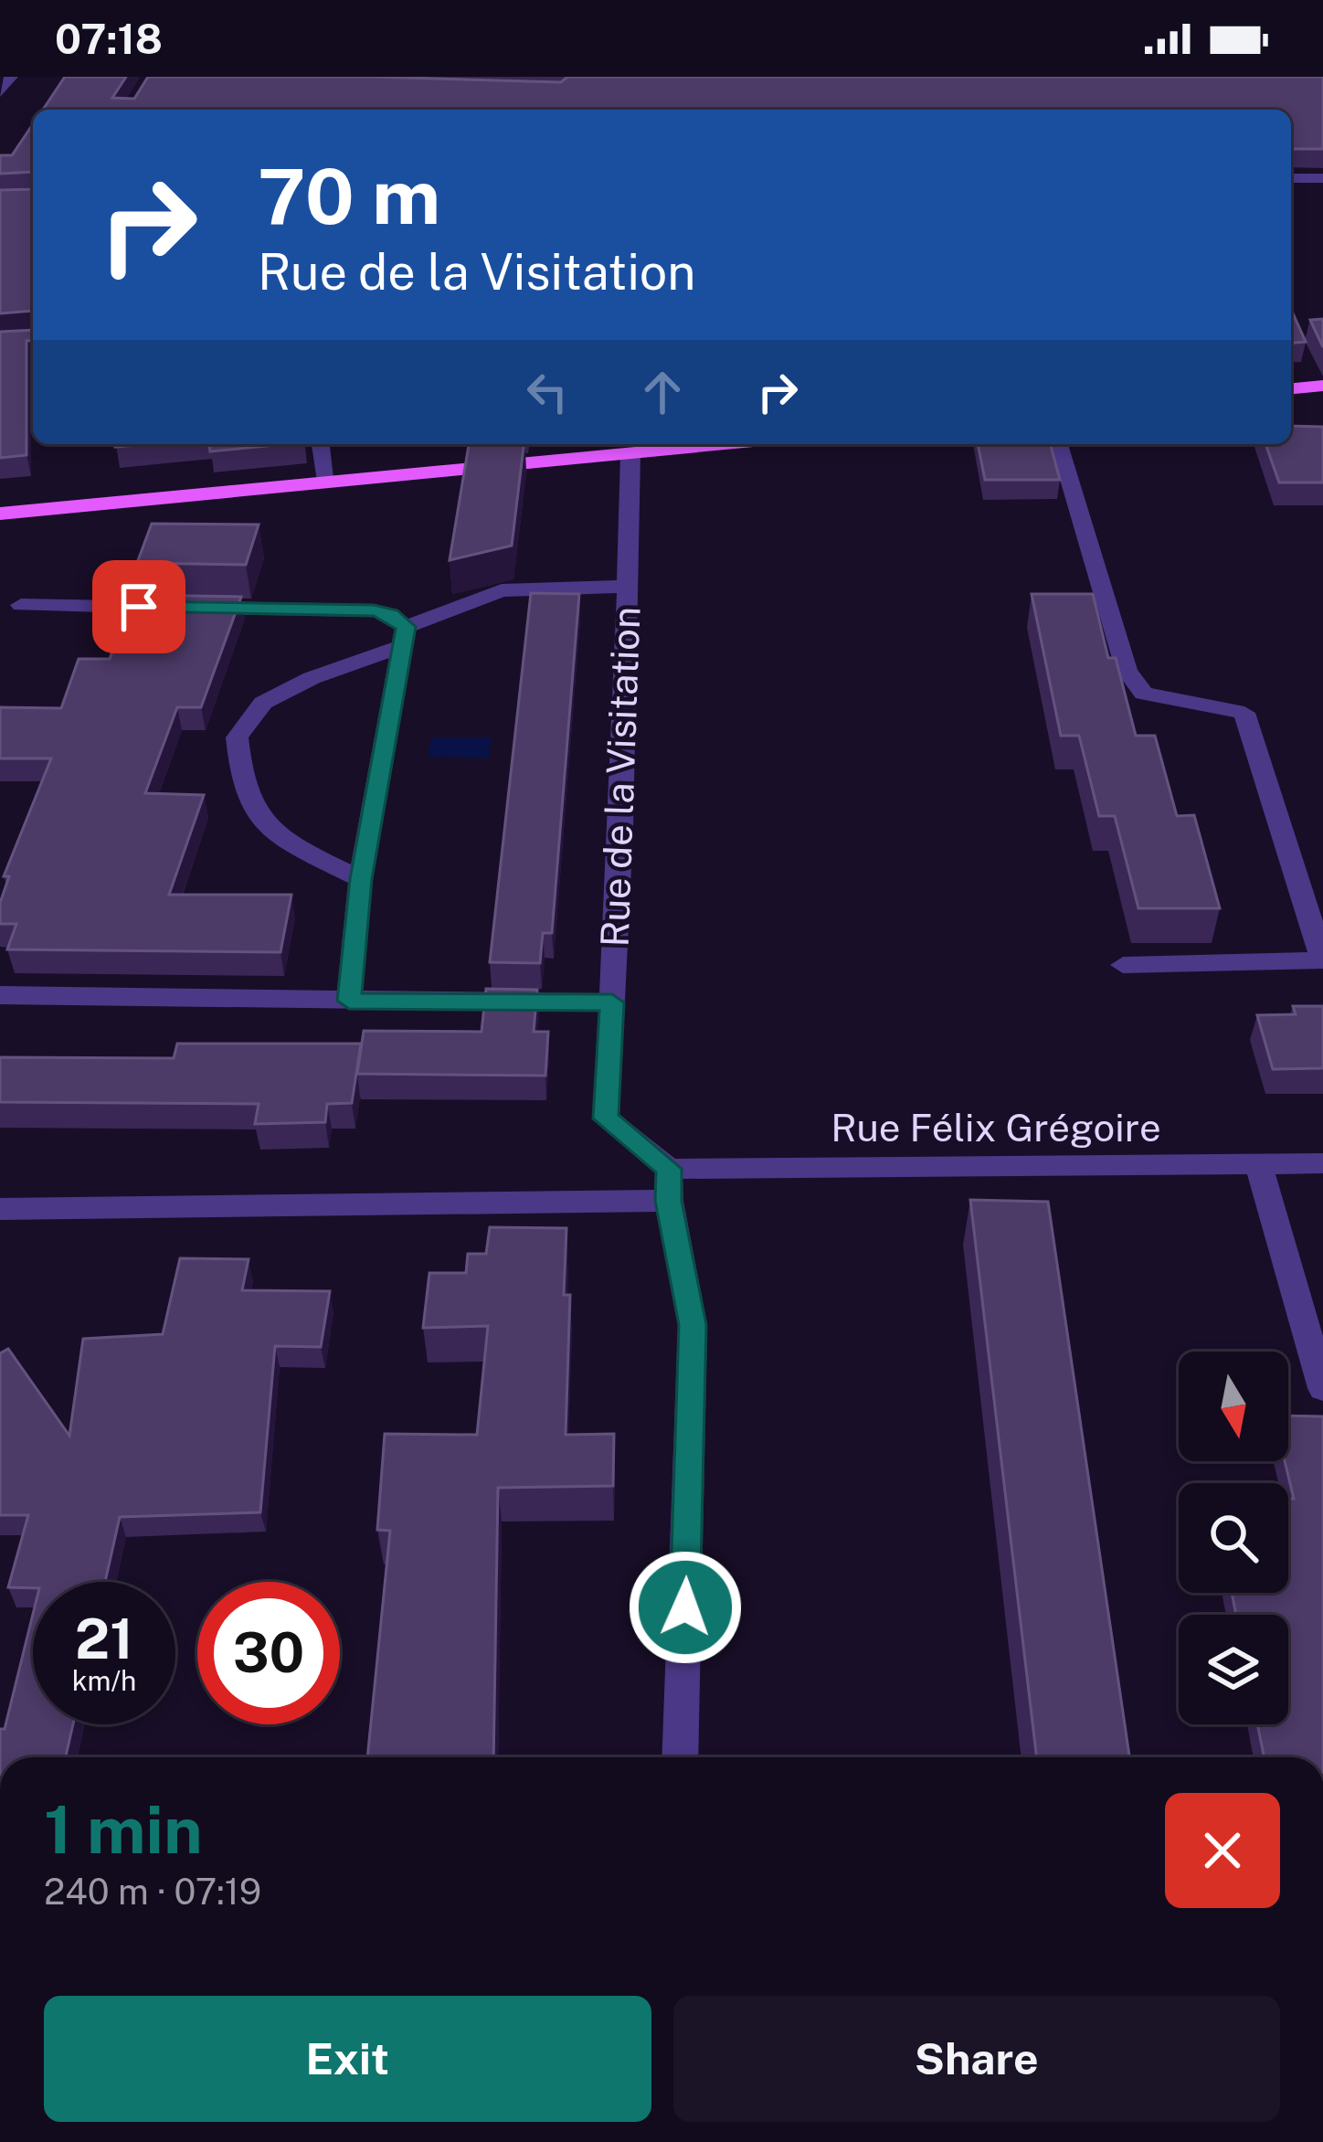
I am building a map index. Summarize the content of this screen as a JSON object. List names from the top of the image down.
{
  "streets": {
    "street": ["Rue de la Visitation", "Rue Félix Grégoire"]
  },
  "crossings": [
    ["Rue de la Visitation", "Rue Félix Grégoire"]
  ],
  "north": "bottom",
  "page": {
    "status": "07:18",
    "turn": ["70 m", "Rue de la Visitation"],
    "speed": "21 km/h",
    "limit": "30",
    "heading": ["1 min", "240 m · 07:19"],
    "buttons": ["Exit", "Share"]
  }
}
